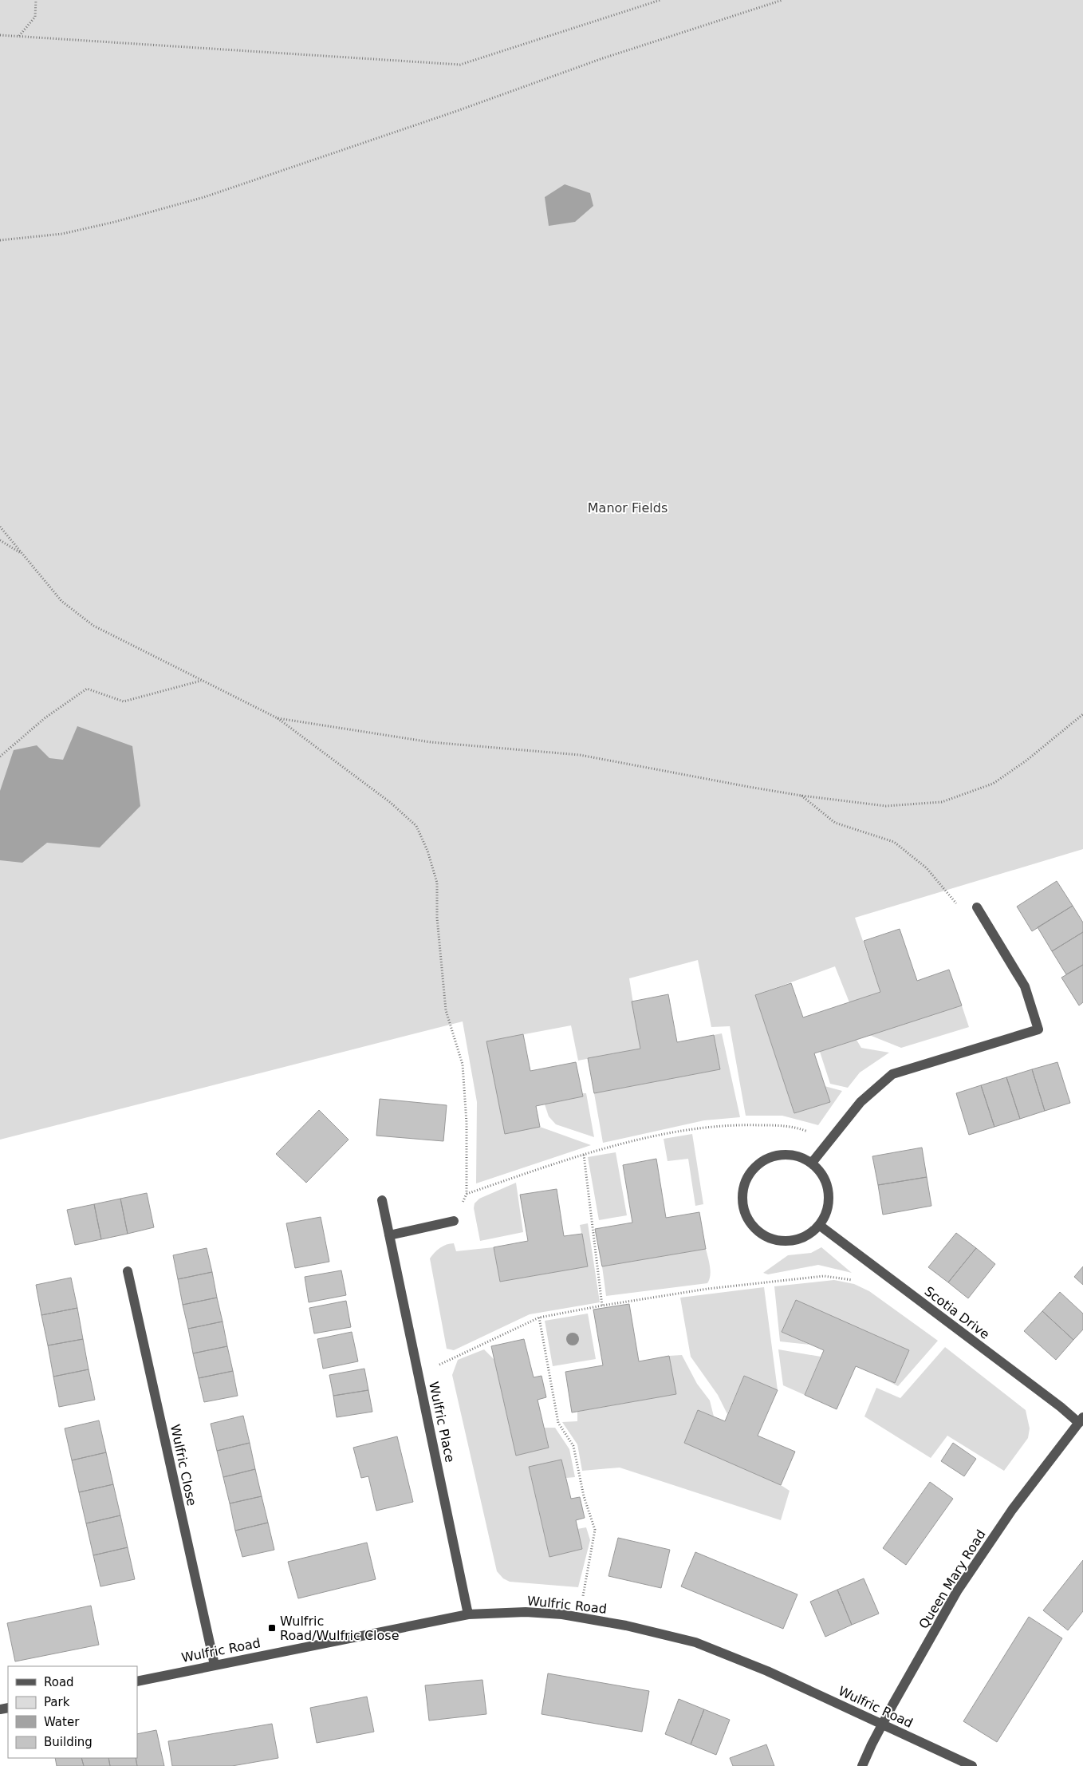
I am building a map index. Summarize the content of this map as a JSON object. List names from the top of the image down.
{
  "streets": {
    "street": [
      "Scotia Drive",
      "Wulfric Place",
      "Wulfric Close",
      "Queen Mary Road",
      "Wulfric Road"
    ]
  },
  "crossings": [
    ["Scotia Drive", "Queen Mary Road"],
    ["Wulfric Place", "Wulfric Road"],
    ["Wulfric Close", "Wulfric Road"],
    ["Queen Mary Road", "Wulfric Road"]
  ],
  "parks": ["Manor Fields"],
  "places": {
    "transit": ["Wulfric Road/Wulfric Close"]
  },
  "legend": [
    "Road",
    "Park",
    "Water",
    "Building"
  ]
}
